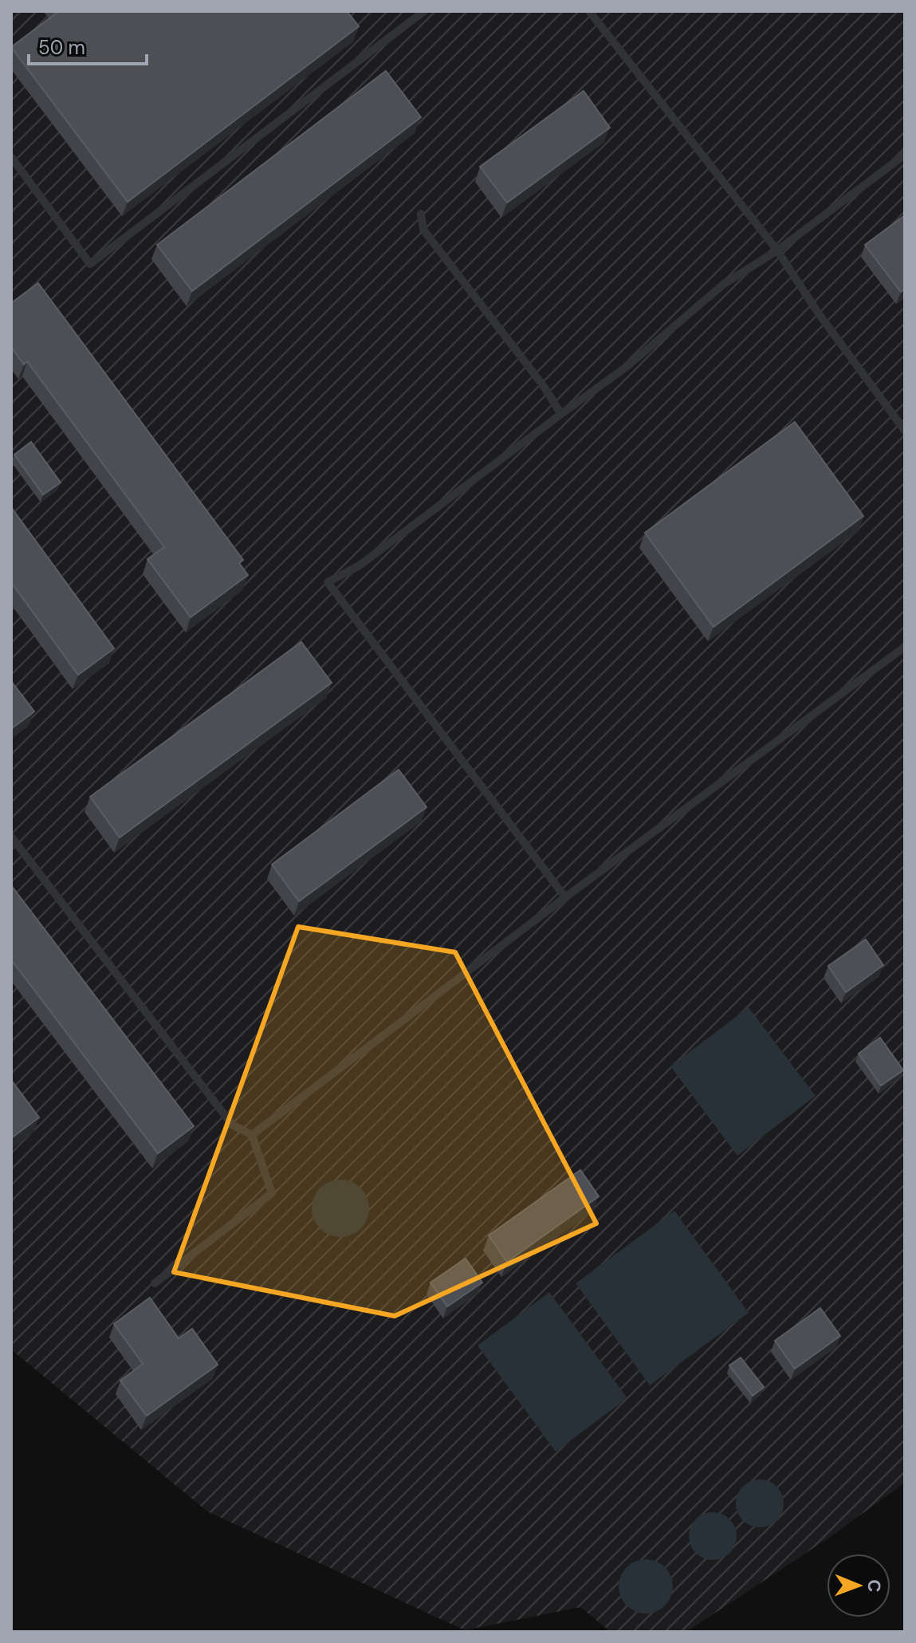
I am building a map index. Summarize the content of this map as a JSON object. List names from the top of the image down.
{
  "scale_bar": "50 m",
  "north": "right"
}
